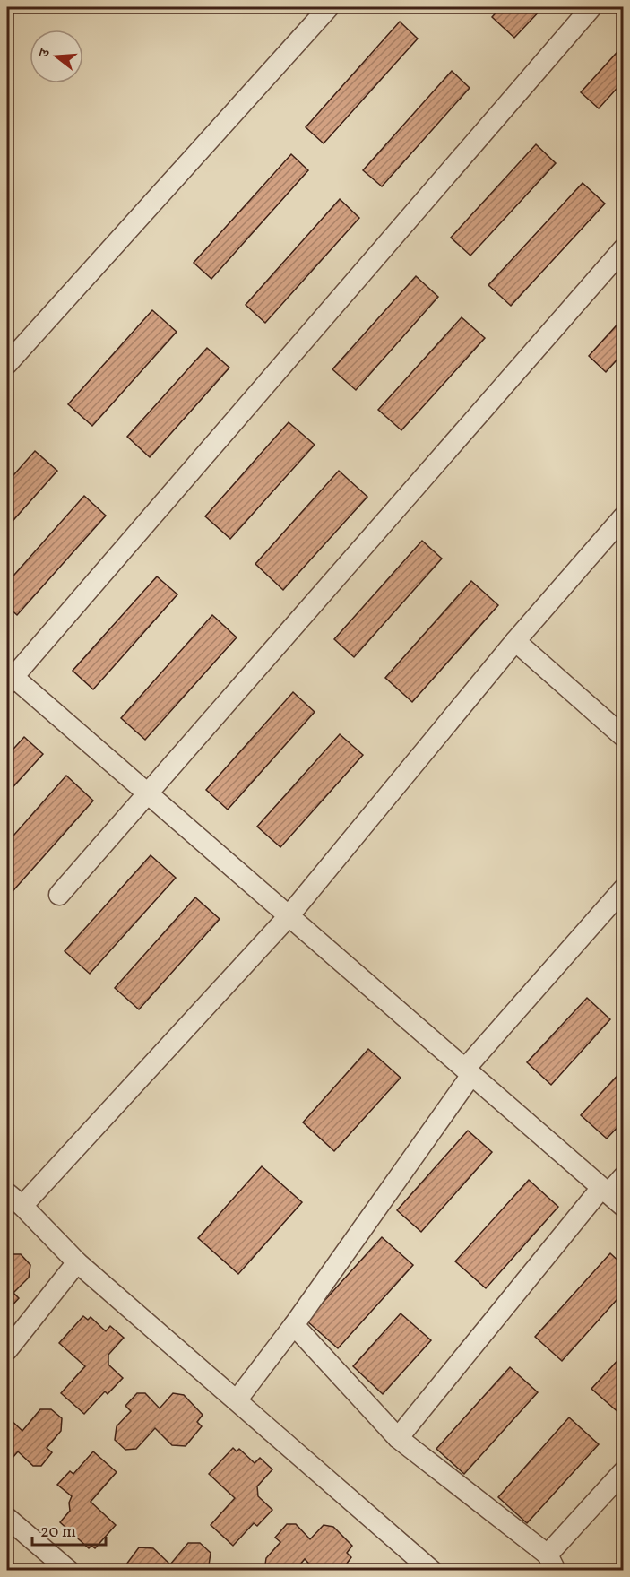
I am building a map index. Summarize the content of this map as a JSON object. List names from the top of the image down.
{
  "scale_bar": "20 m",
  "north": "left"
}
